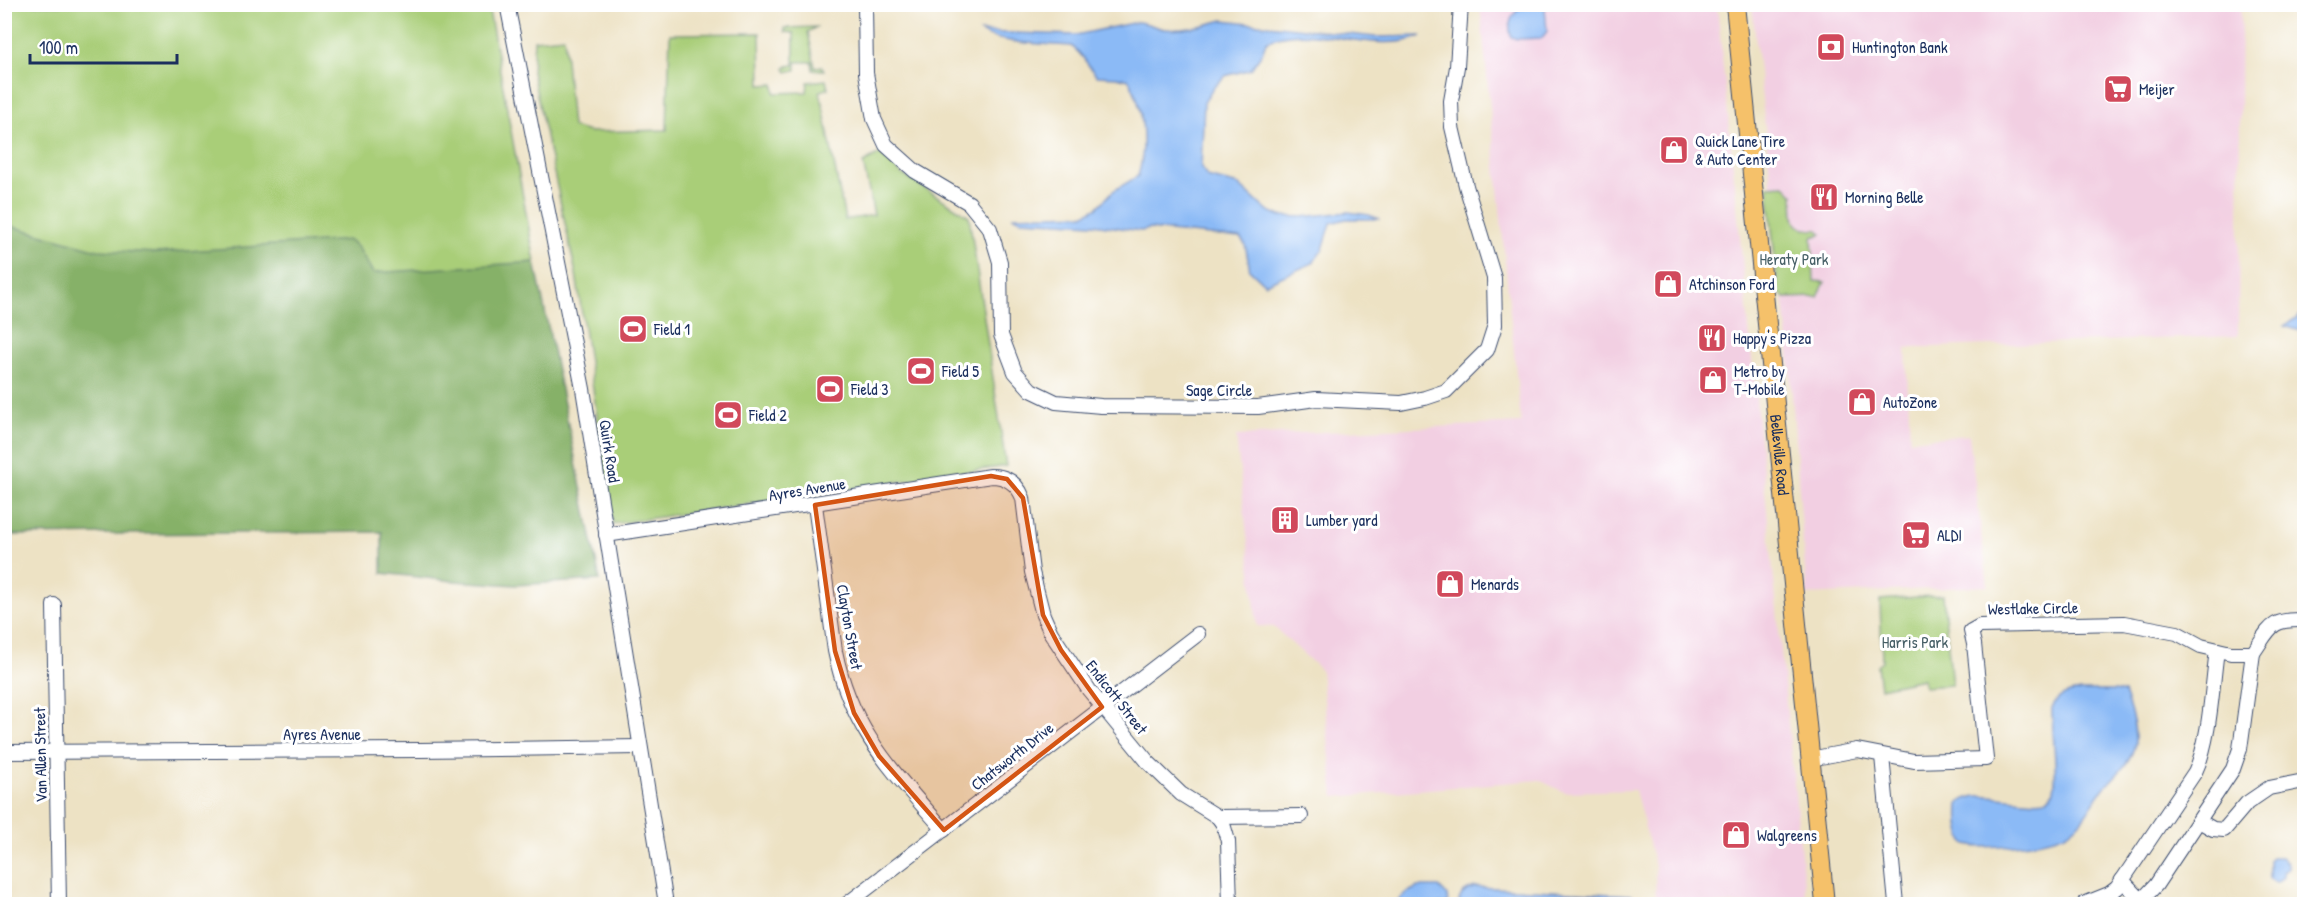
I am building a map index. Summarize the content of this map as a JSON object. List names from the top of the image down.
{
  "streets": {
    "main road": ["Belleville Road"],
    "street": [
      "Sage Circle",
      "Quirk Road",
      "Ayres Avenue",
      "Westlake Circle",
      "Clayton Street",
      "Endicott Street",
      "Van Allen Street",
      "Chatsworth Drive"
    ]
  },
  "crossings": [
    ["Quirk Road", "Ayres Avenue"],
    ["Belleville Road", "Westlake Circle"],
    ["Ayres Avenue", "Clayton Street"],
    ["Ayres Avenue", "Endicott Street"],
    ["Ayres Avenue", "Van Allen Street"],
    ["Clayton Street", "Chatsworth Drive"],
    ["Endicott Street", "Chatsworth Drive"]
  ],
  "parks": ["Heraty Park", "Harris Park"],
  "places": {
    "bank": ["Huntington Bank"],
    "supermarket": ["Meijer", "ALDI"],
    "shop": [
      "Quick Lane Tire & Auto Center",
      "Atchinson Ford",
      "Metro by T-Mobile",
      "AutoZone",
      "Menards",
      "Walgreens"
    ],
    "restaurant": ["Morning Belle", "Happy's Pizza"],
    "sports": [
      "Field 1",
      "Field 5",
      "Field 3",
      "Field 2"
    ],
    "building": ["Lumber yard"]
  },
  "scale_bar": "100 m"
}
